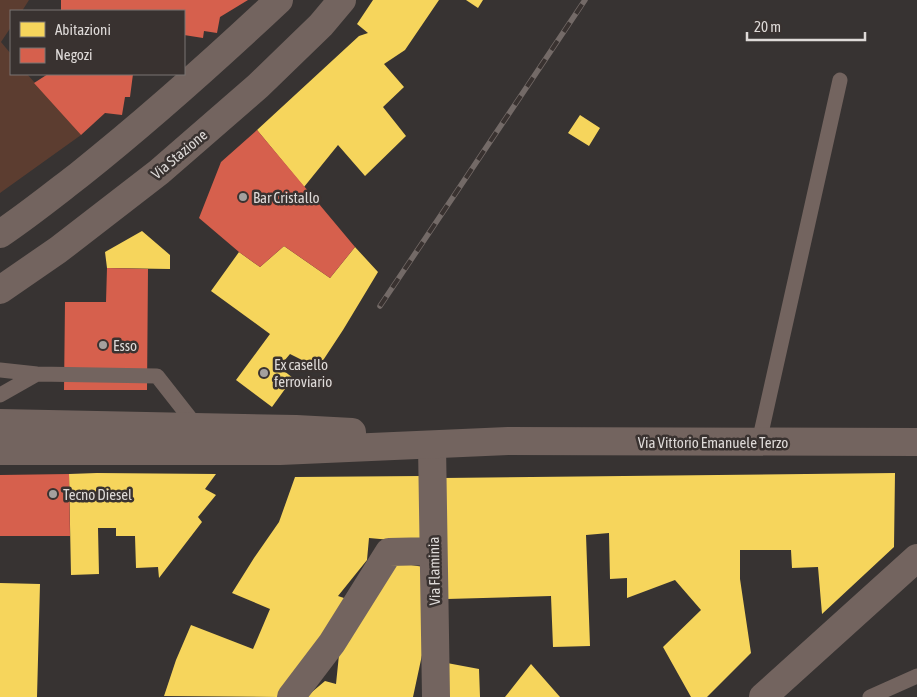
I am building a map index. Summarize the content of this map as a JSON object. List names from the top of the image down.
{
  "streets": {
    "street": ["Via Stazione", "Via Vittorio Emanuele Terzo", "Via Flaminia"]
  },
  "places": [
    "Bar Cristallo",
    "Esso",
    "Ex casello ferroviario",
    "Tecno Diesel"
  ],
  "legend": ["Abitazioni", "Negozi"],
  "scale_bar": "20 m"
}
